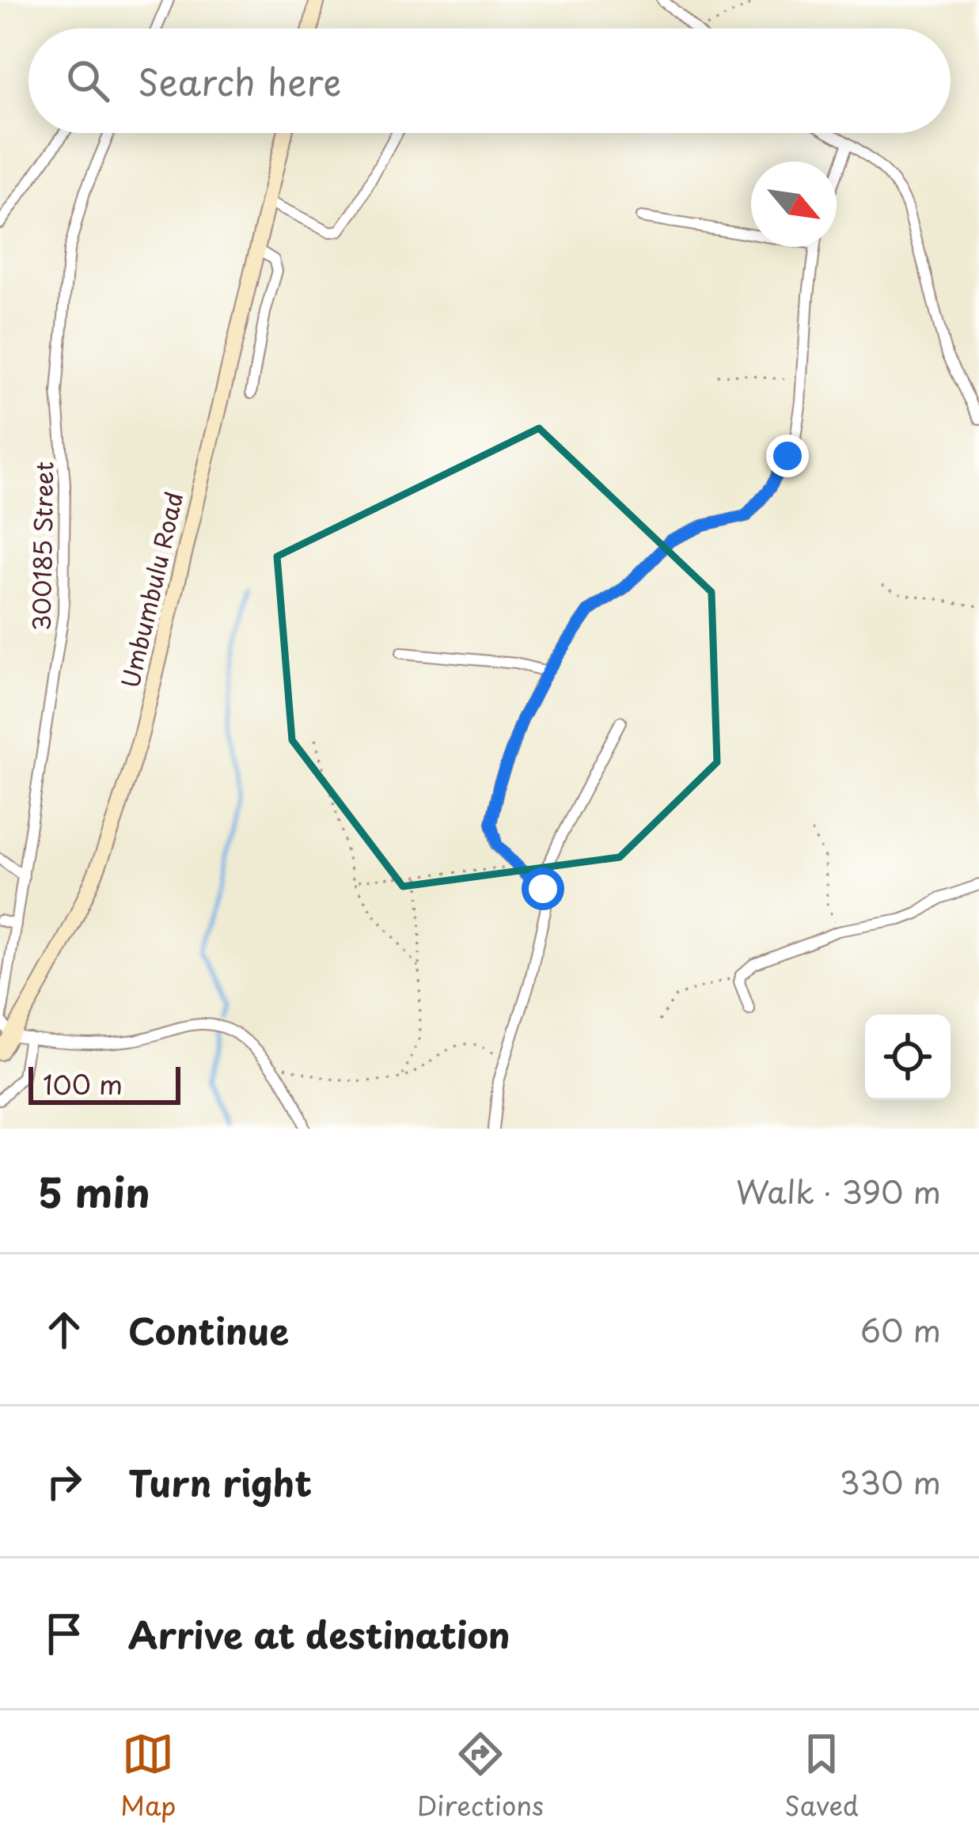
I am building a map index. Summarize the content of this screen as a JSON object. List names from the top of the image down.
{
  "streets": {
    "main road": ["Umbumbulu Road"],
    "street": ["300185 Street"]
  },
  "crossings": [
    ["300185 Street", "Umbumbulu Road"]
  ],
  "scale_bar": "100 m",
  "north": "bottom right",
  "page": {
    "search": "Search here",
    "scale": "100 m",
    "heading": ["5 min", "Walk · 390 m"],
    "list": [
      ["Continue", "60 m"],
      ["Turn right", "330 m"],
      "Arrive at destination"
    ],
    "nav": ["Map", "Directions", "Saved"]
  }
}
